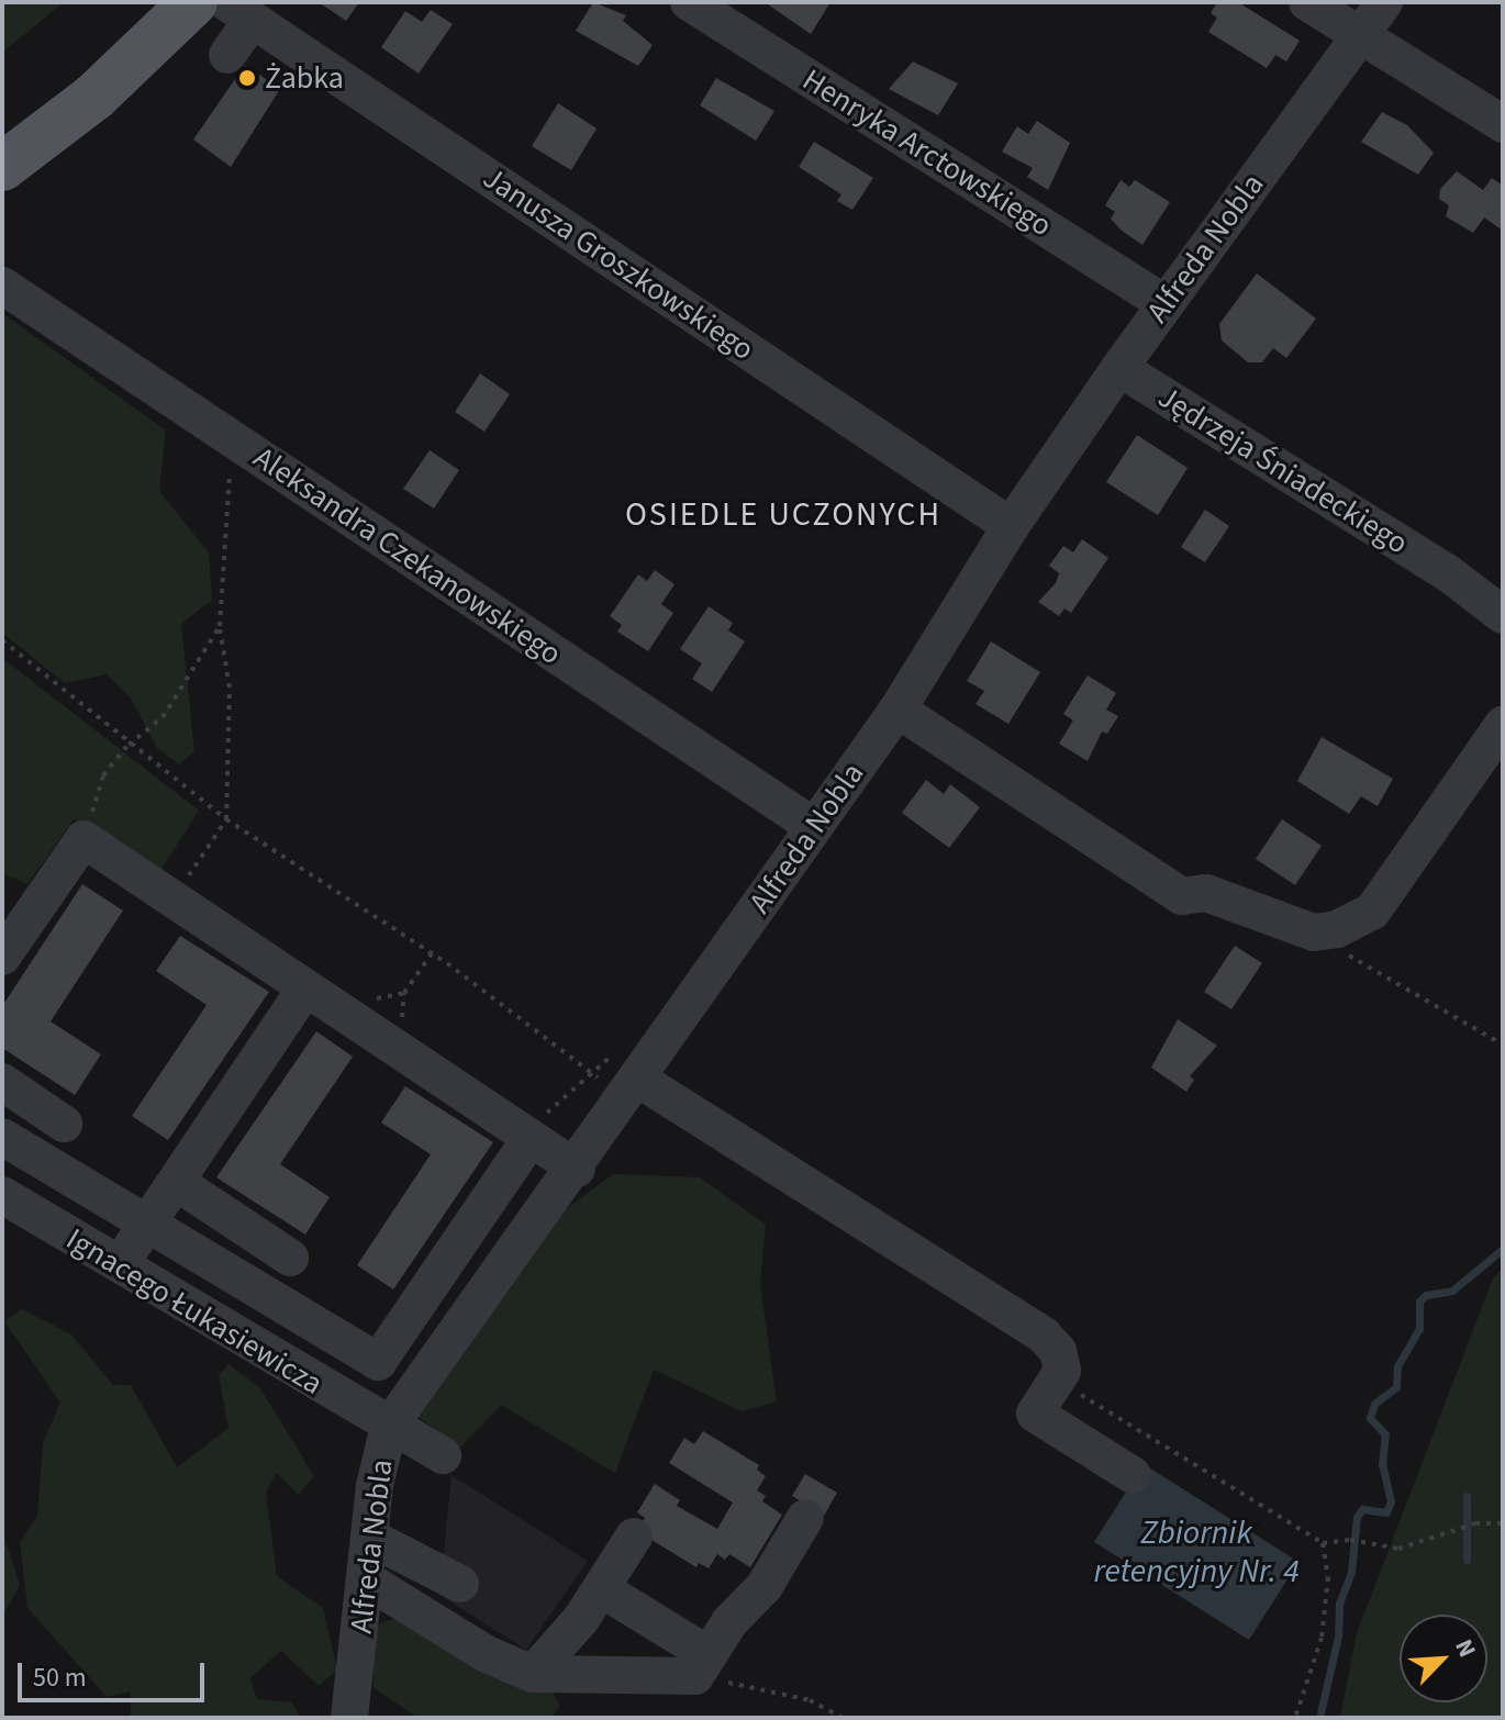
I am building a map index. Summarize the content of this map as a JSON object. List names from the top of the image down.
{
  "streets": {
    "street": [
      "Henryka Arctowskiego",
      "Alfreda Nobla",
      "Janusza Groszkowskiego",
      "Jędrzeja Śniadeckiego",
      "Aleksandra Czekanowskiego",
      "Ignacego Łukasiewicza"
    ]
  },
  "crossings": [
    ["Henryka Arctowskiego", "Alfreda Nobla"],
    ["Alfreda Nobla", "Janusza Groszkowskiego"],
    ["Alfreda Nobla", "Jędrzeja Śniadeckiego"],
    ["Alfreda Nobla", "Aleksandra Czekanowskiego"],
    ["Alfreda Nobla", "Ignacego Łukasiewicza"]
  ],
  "districts": ["OSIEDLE UCZONYCH"],
  "water": ["Zbiornik retencyjny Nr. 4"],
  "places": ["Żabka"],
  "scale_bar": "50 m",
  "north": "top right"
}
